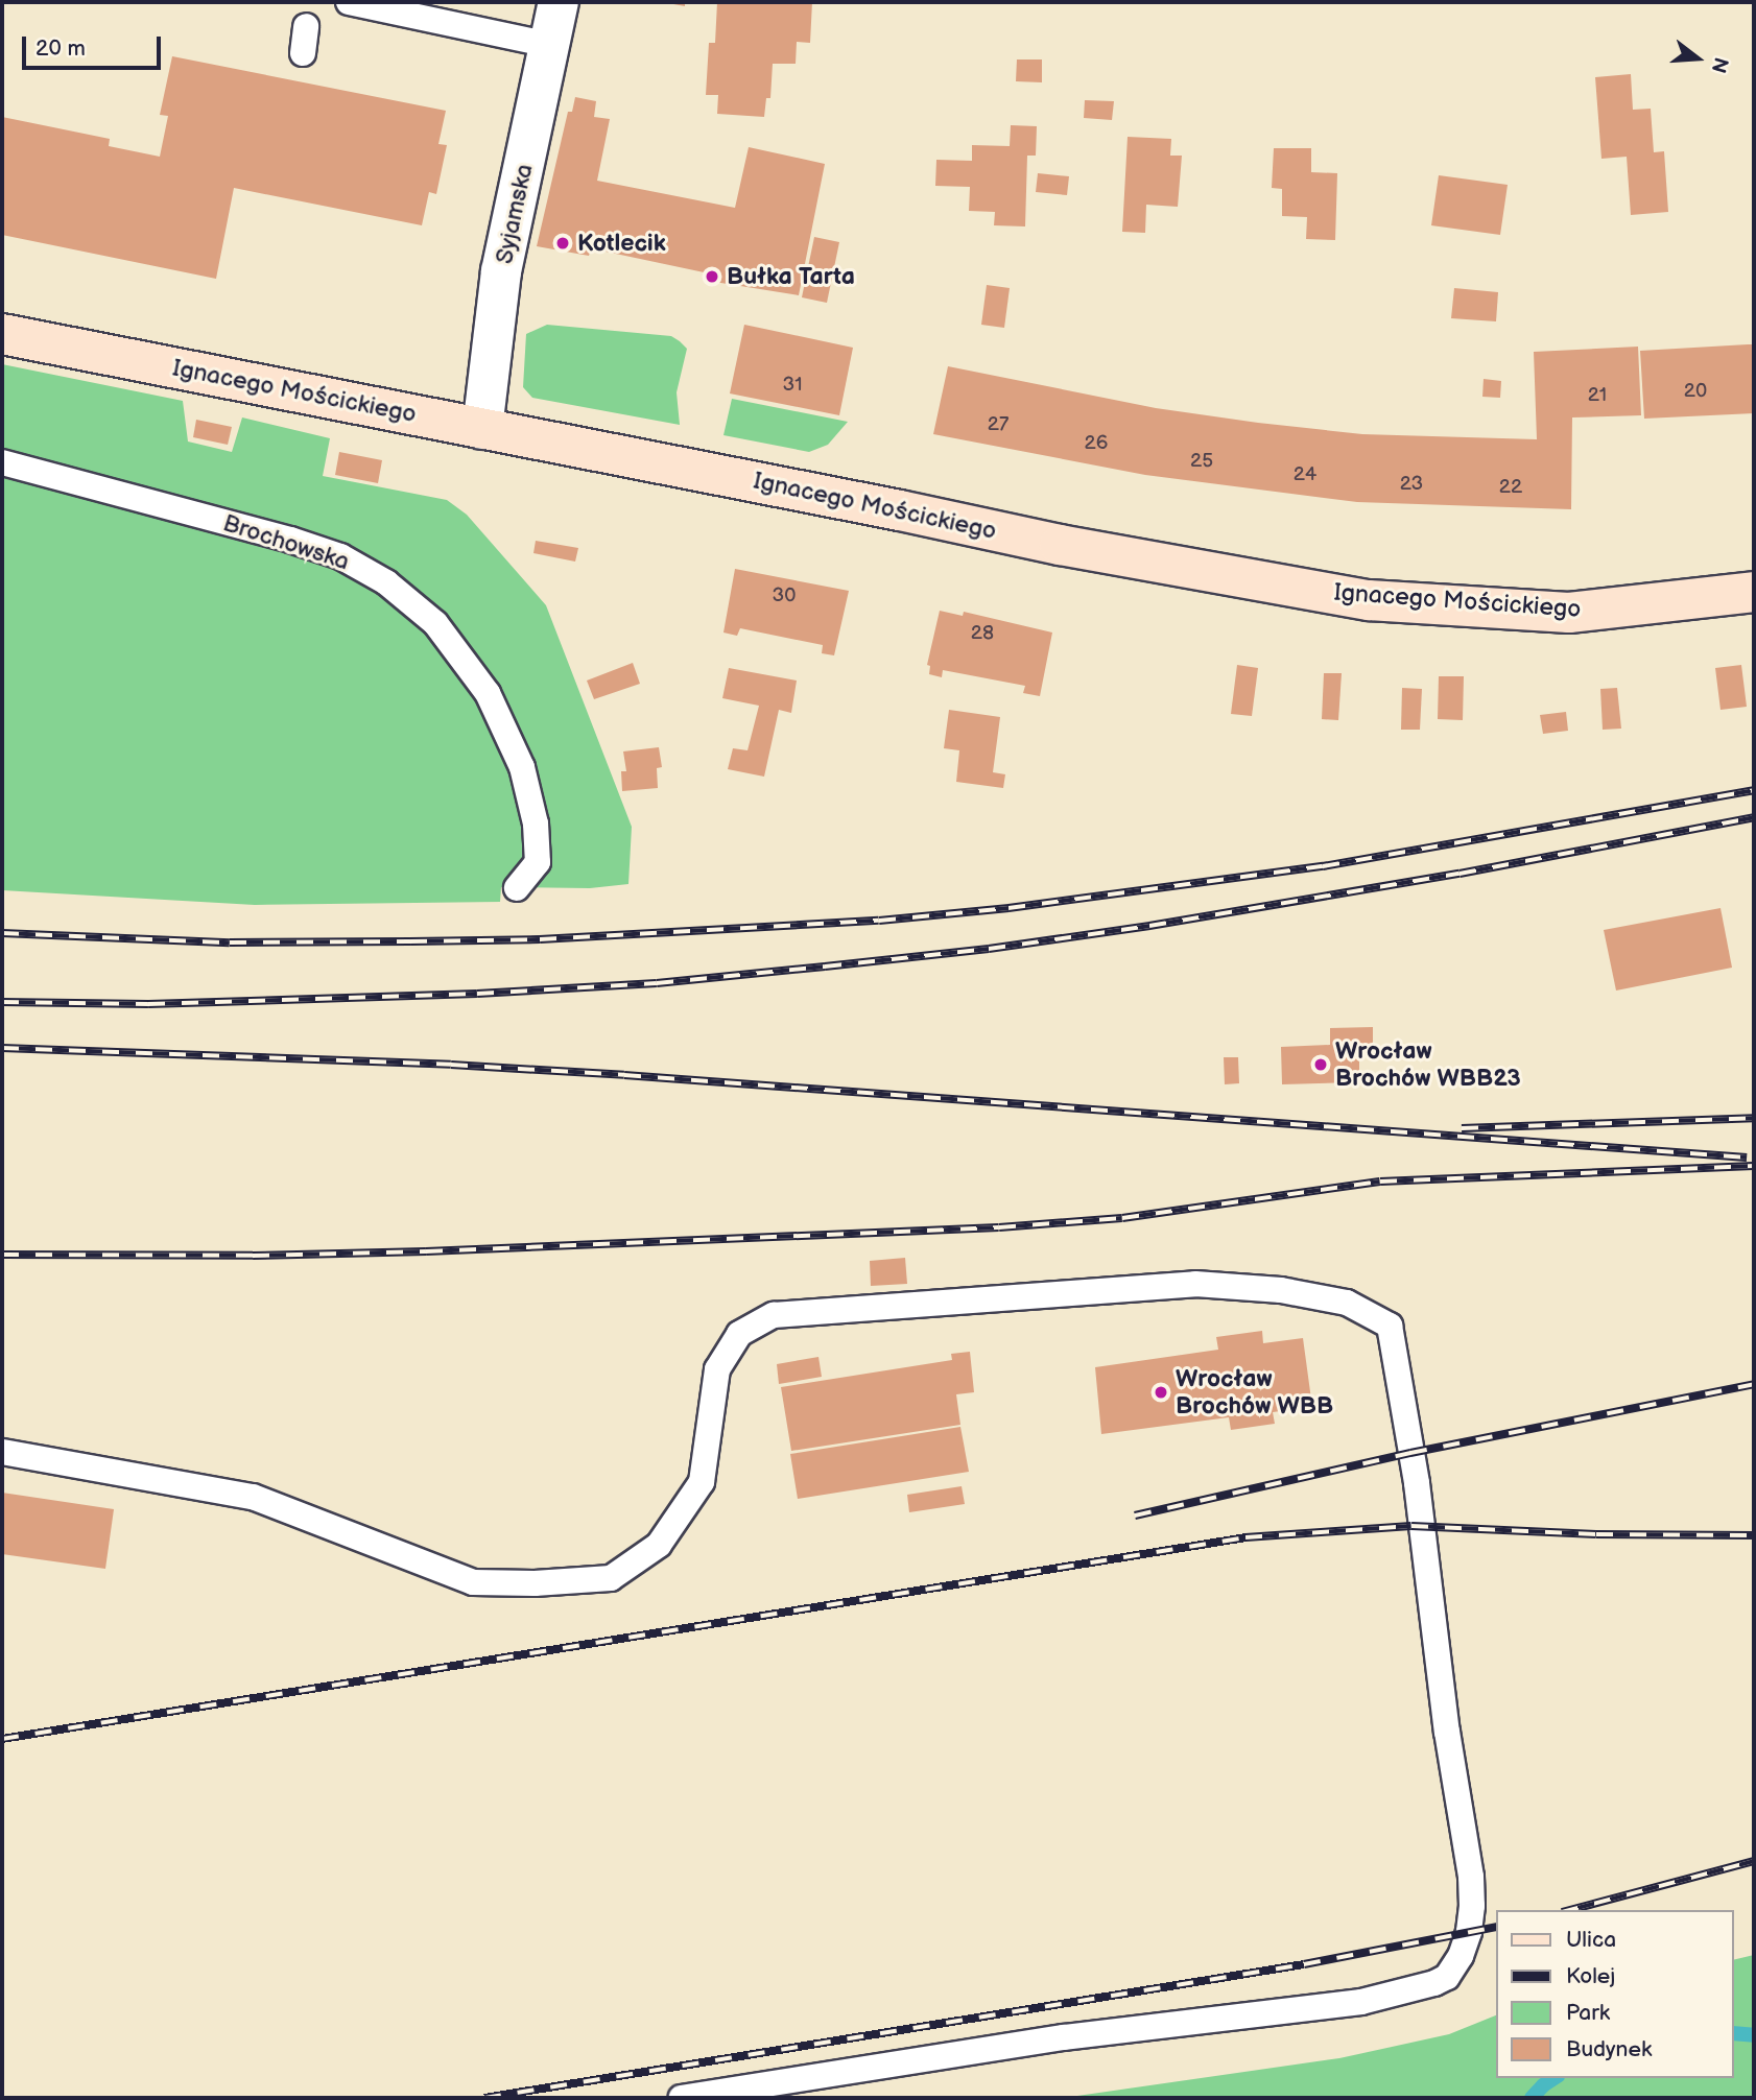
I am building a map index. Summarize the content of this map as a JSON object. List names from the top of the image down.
{
  "streets": {
    "street": ["Syjamska", "Ignacego Mościckiego"],
    "lane": ["Brochowska"]
  },
  "crossings": [
    ["Syjamska", "Ignacego Mościckiego"]
  ],
  "places": [
    "Kotlecik",
    "Bułka Tarta",
    "Wrocław Brochów WBB23",
    "Wrocław Brochów WBB"
  ],
  "house_numbers": [
    "31",
    "20",
    "21",
    "27",
    "26",
    "25",
    "24",
    "23",
    "22",
    "30",
    "28"
  ],
  "legend": [
    "Ulica",
    "Kolej",
    "Park",
    "Budynek"
  ],
  "scale_bar": "20 m",
  "north": "right"
}
